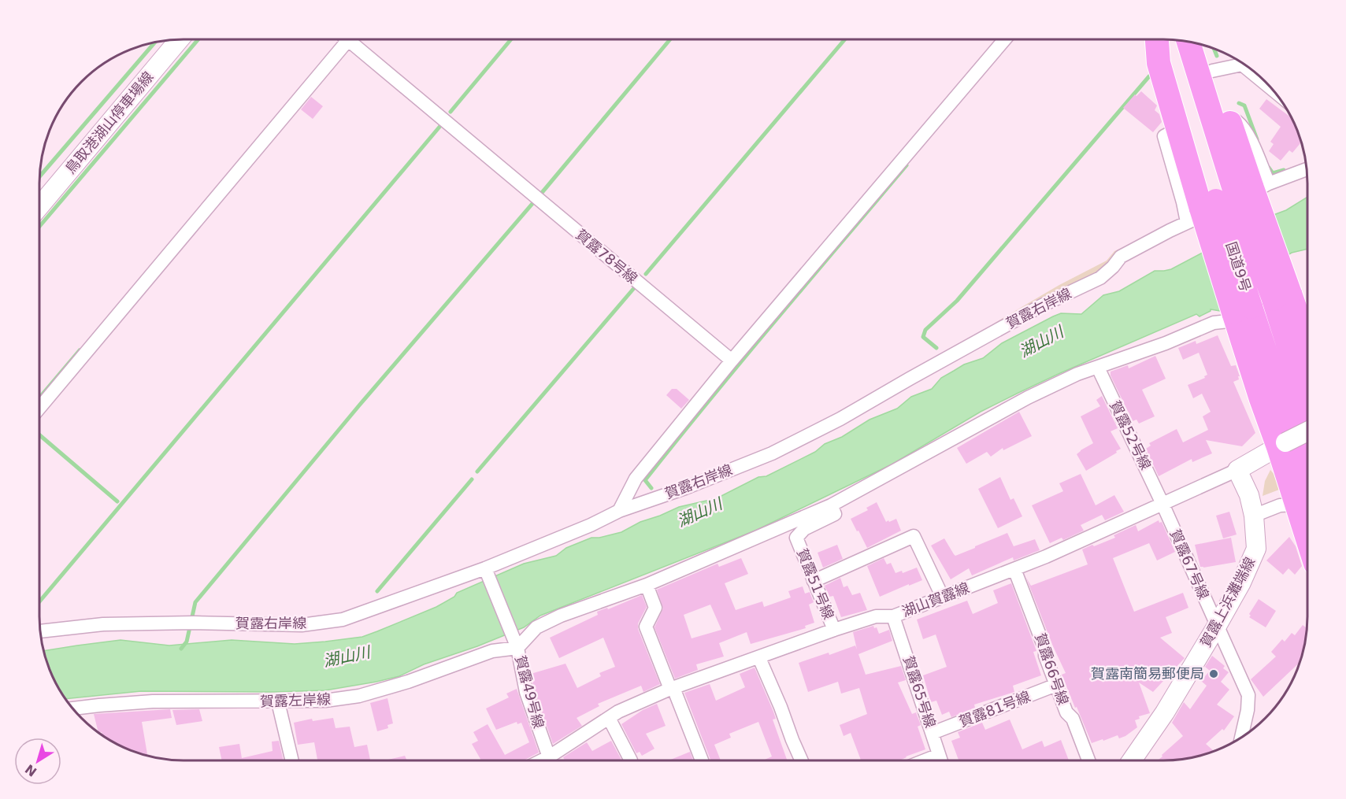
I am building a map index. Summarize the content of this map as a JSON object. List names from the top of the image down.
{
  "streets": {
    "highway": ["国道9号"],
    "street": [
      "鳥取港湖山停車場線",
      "賀露78号線",
      "賀露右岸線",
      "賀露52号線",
      "賀露67号線",
      "賀露51号線",
      "湖山賀露線",
      "賀露上浜灘端線",
      "賀露66号線",
      "賀露49号線",
      "賀露65号線",
      "賀露左岸線",
      "賀露81号線"
    ]
  },
  "crossings": [
    ["賀露右岸線", "賀露49号線"],
    ["賀露52号線", "賀露67号線"],
    ["賀露52号線", "湖山賀露線"],
    ["賀露67号線", "湖山賀露線"],
    ["賀露67号線", "賀露上浜灘端線"],
    ["賀露51号線", "湖山賀露線"],
    ["湖山賀露線", "賀露上浜灘端線"],
    ["湖山賀露線", "賀露66号線"],
    ["湖山賀露線", "賀露65号線"],
    ["賀露66号線", "賀露81号線"],
    ["賀露49号線", "賀露左岸線"],
    ["賀露65号線", "賀露81号線"]
  ],
  "water": ["湖山川"],
  "places": ["賀露南簡易郵便局"],
  "north": "bottom left"
}
